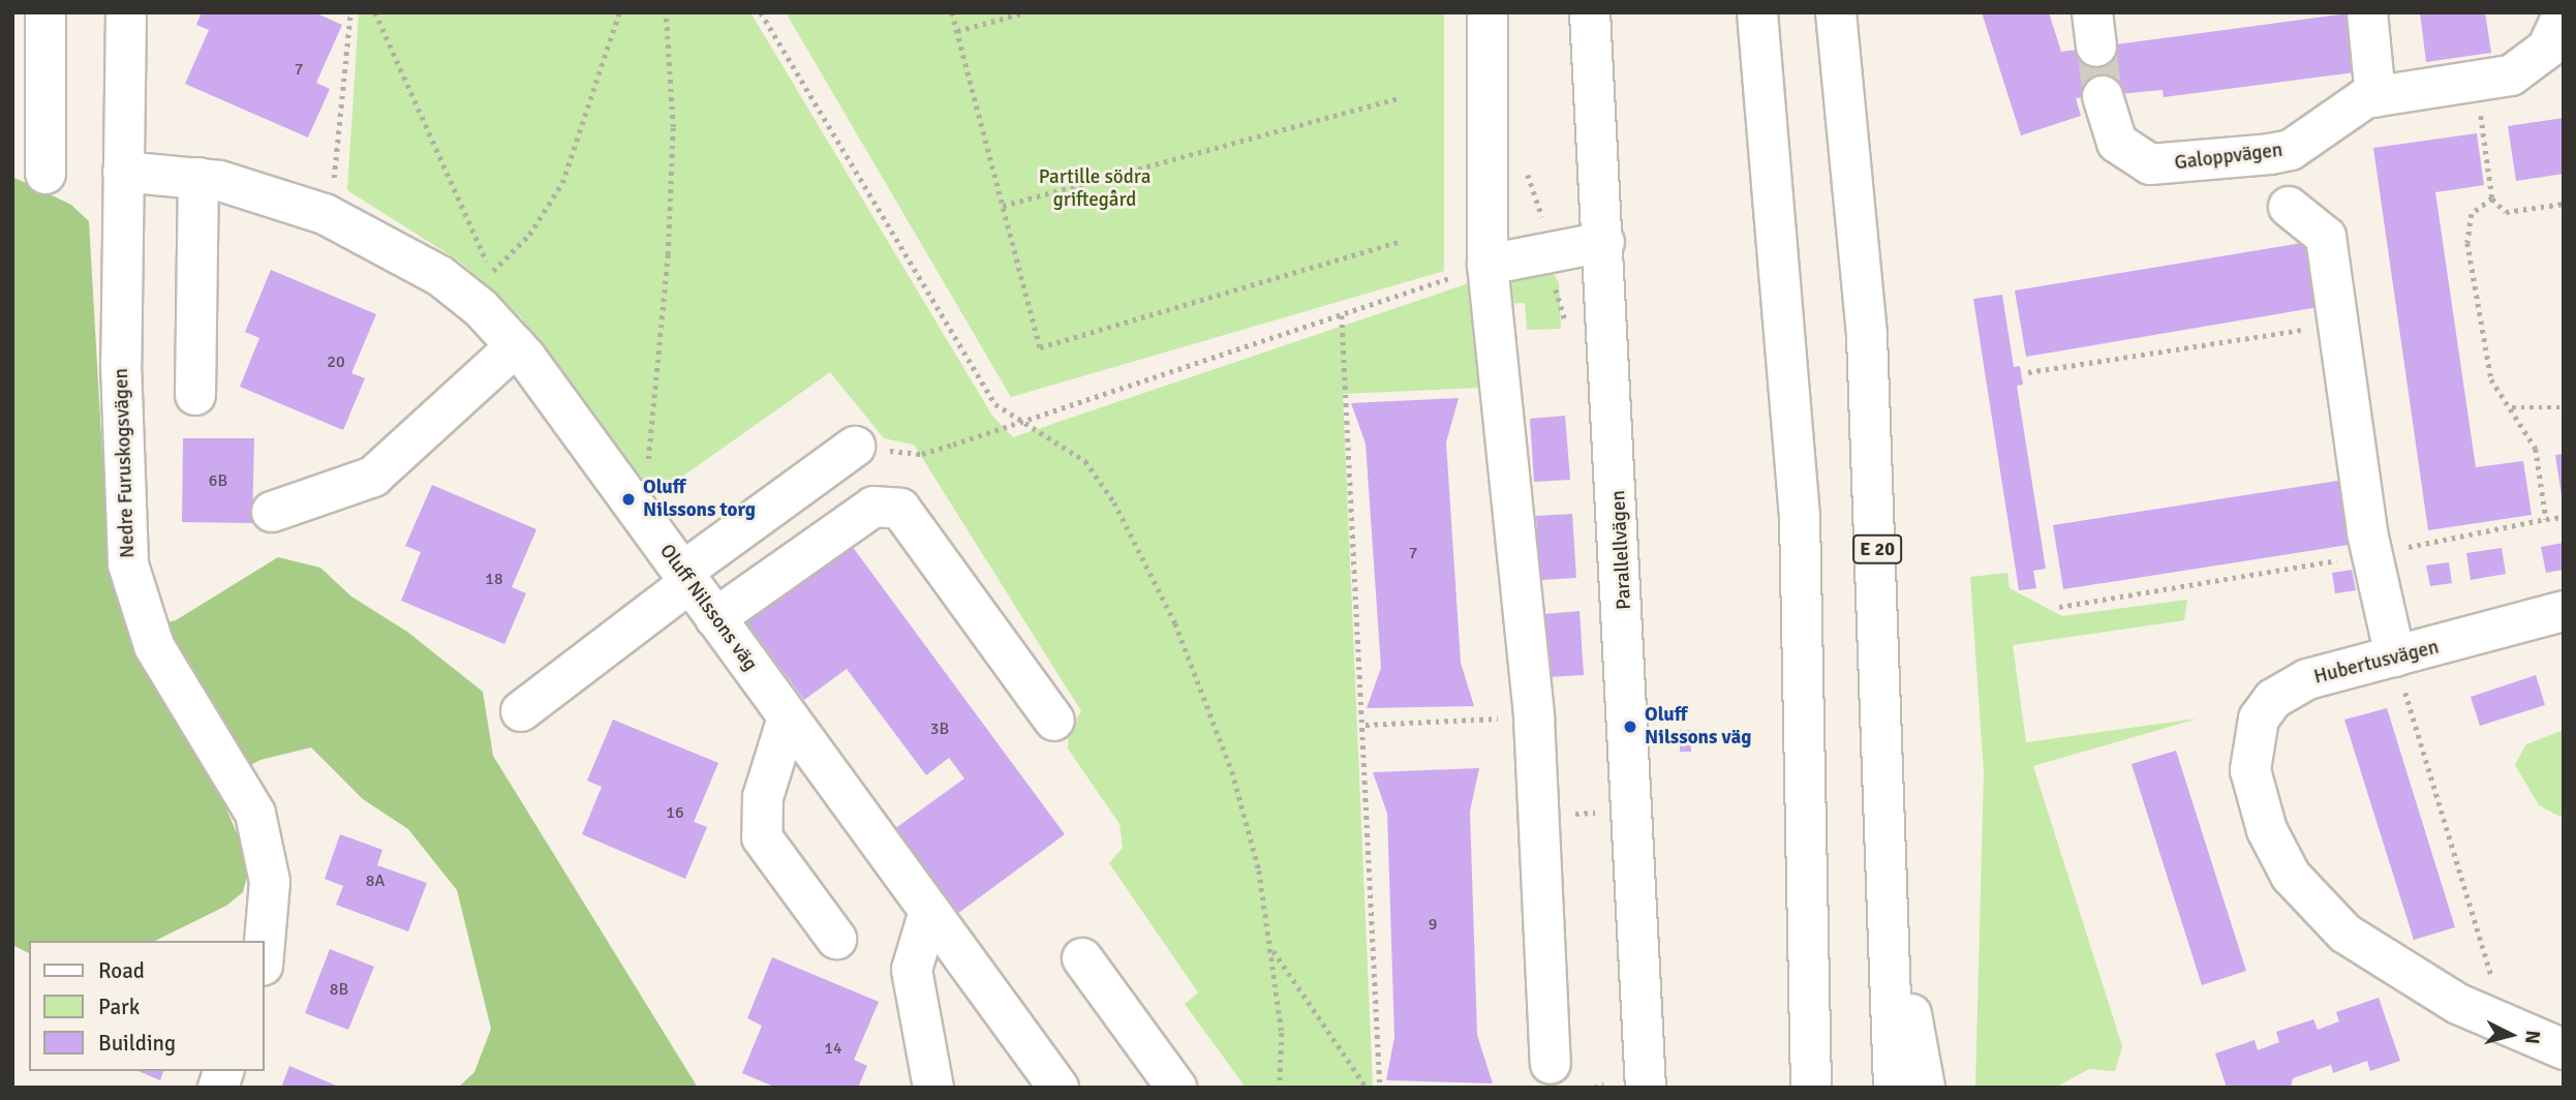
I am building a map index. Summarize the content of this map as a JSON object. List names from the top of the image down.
{
  "streets": {
    "main road": [
      "Galoppvägen",
      "Nedre Furuskogsvägen",
      "E 20",
      "Parallellvägen",
      "Oluff Nilssons väg",
      "Hubertusvägen"
    ]
  },
  "crossings": [
    ["Nedre Furuskogsvägen", "Oluff Nilssons väg"]
  ],
  "parks": ["Partille södra griftegård"],
  "places": ["Oluff Nilssons torg", "Oluff Nilssons väg"],
  "house_numbers": [
    "7",
    "20",
    "6B",
    "7",
    "18",
    "3B",
    "16",
    "8A",
    "9",
    "8B",
    "14"
  ],
  "legend": ["Road", "Park", "Building"],
  "north": "right"
}
